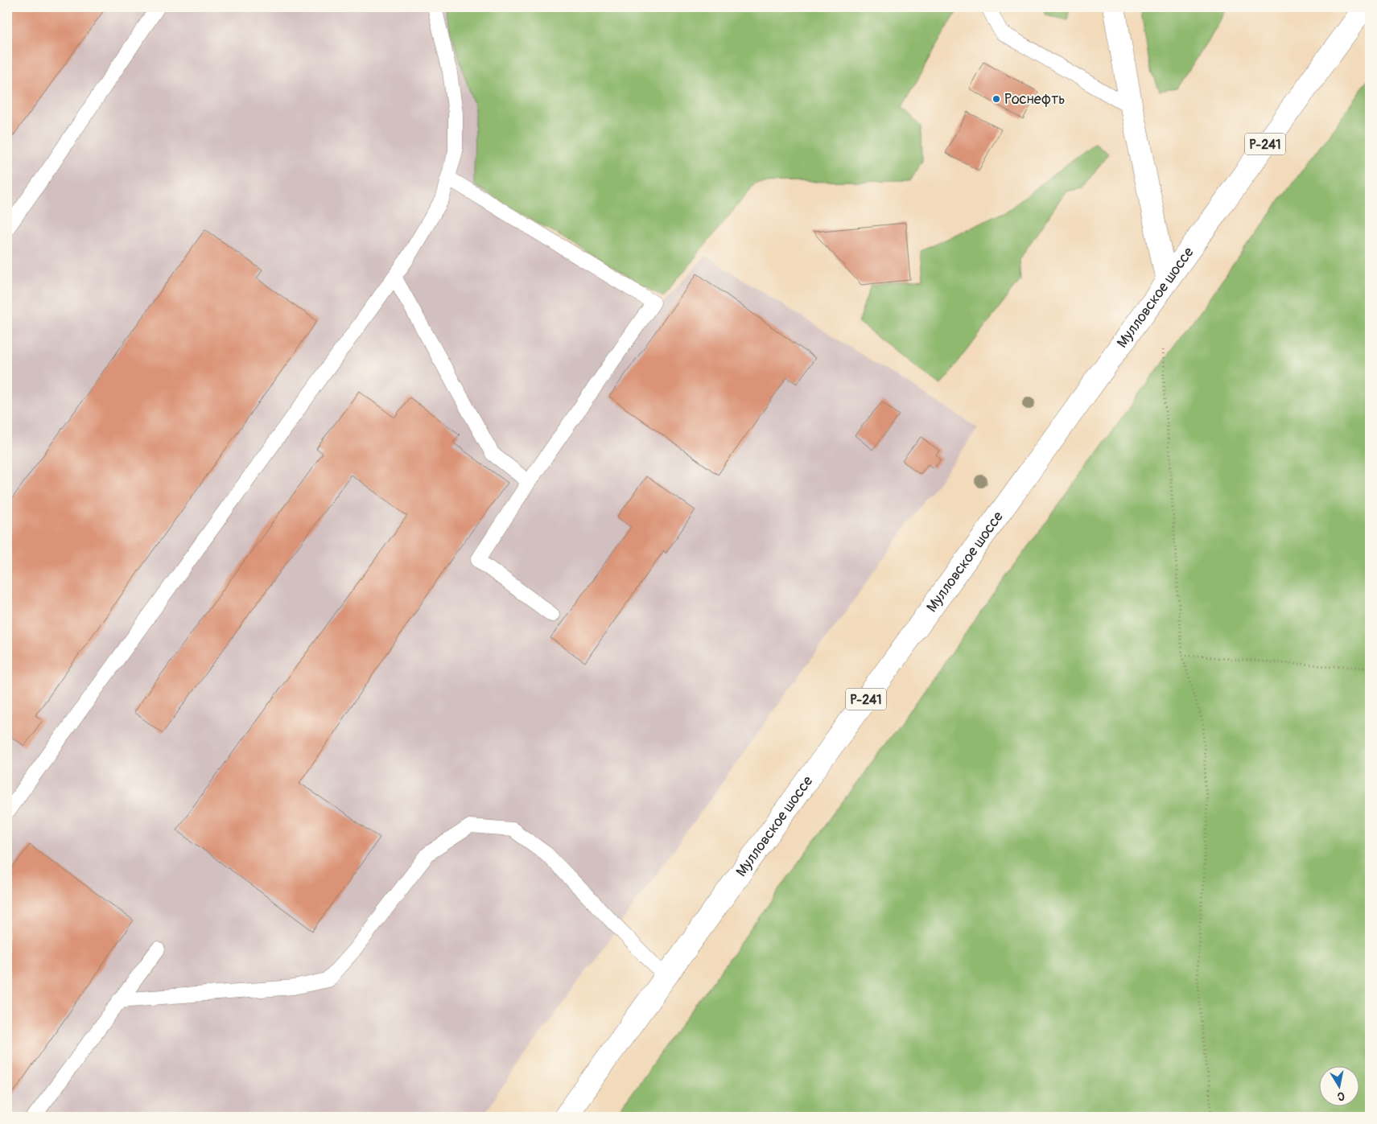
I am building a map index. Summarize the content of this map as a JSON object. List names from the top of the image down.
{
  "streets": {
    "main road": ["Р-241", "Мулловское шоссе"]
  },
  "places": ["Роснефть"],
  "north": "bottom"
}
